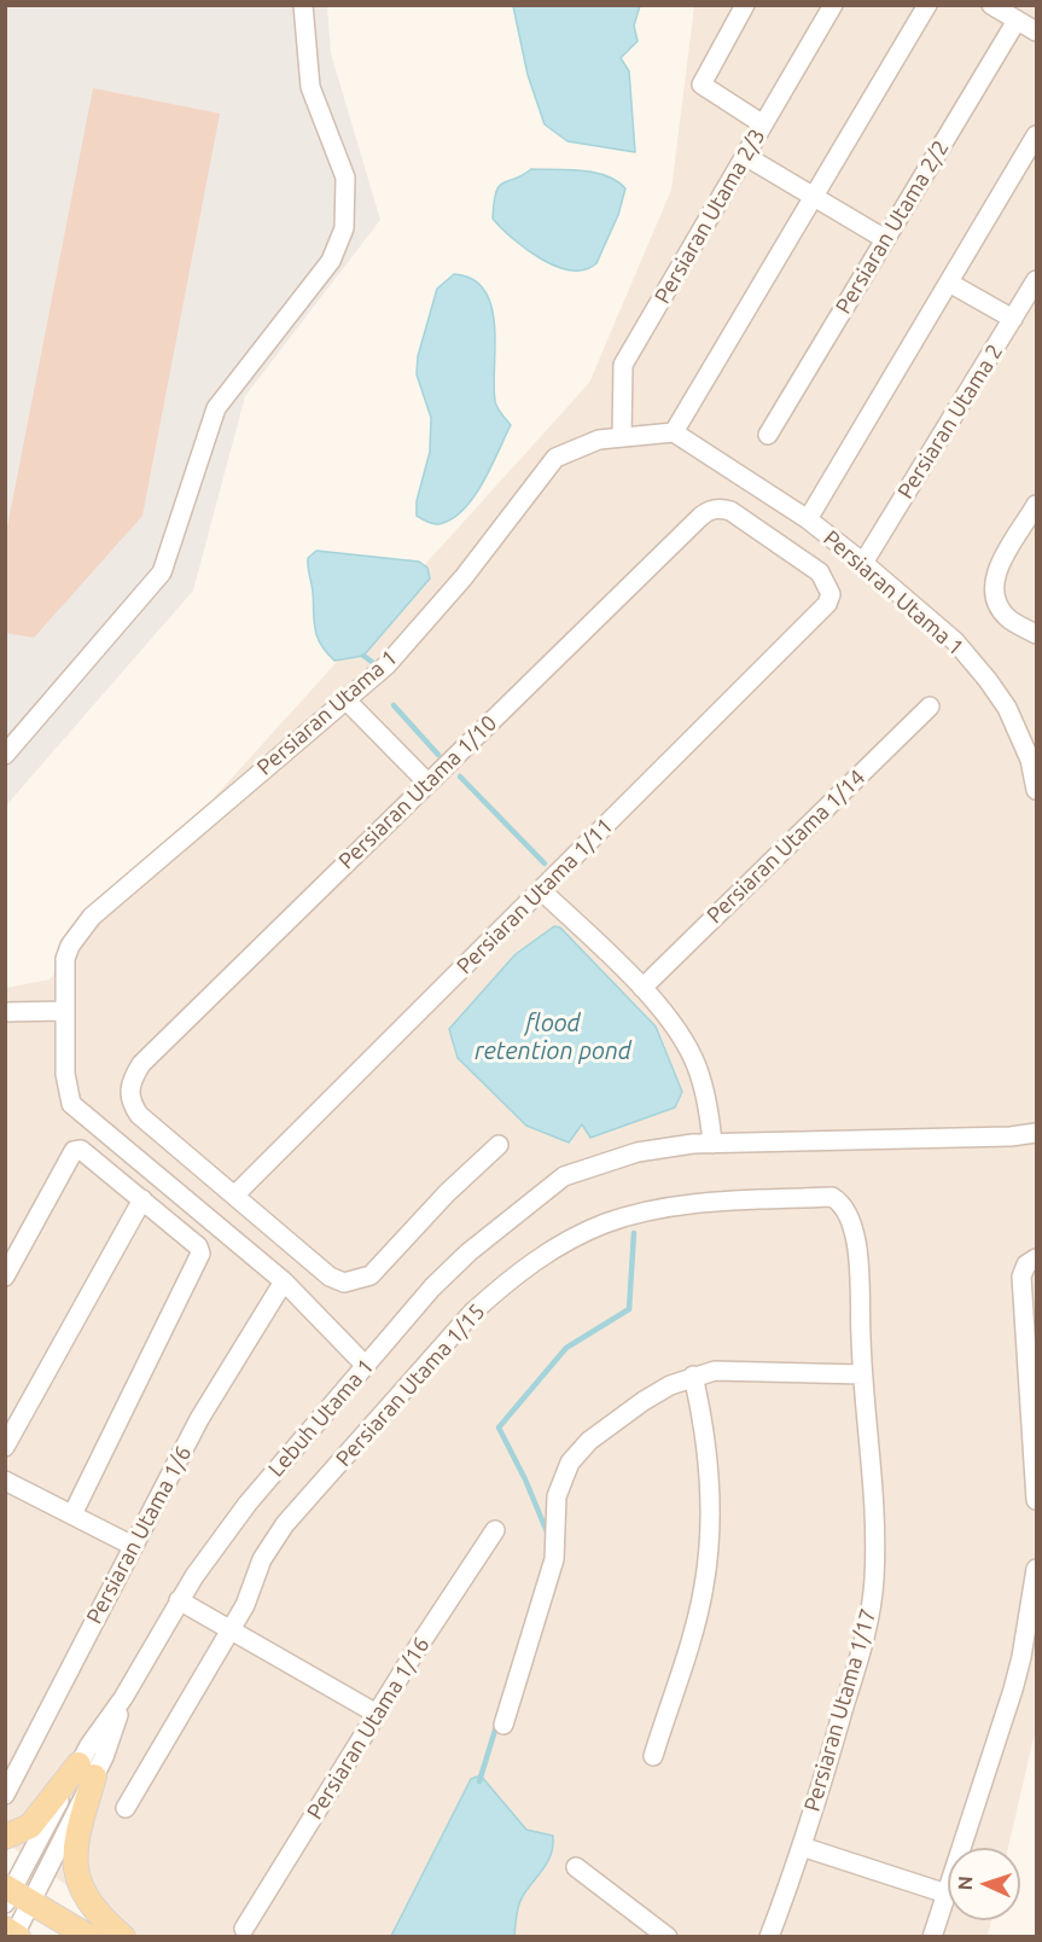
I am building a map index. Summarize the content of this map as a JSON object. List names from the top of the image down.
{
  "streets": {
    "street": [
      "Persiaran Utama 2/3",
      "Persiaran Utama 2/2",
      "Persiaran Utama 2",
      "Persiaran Utama 1",
      "Persiaran Utama 1/10",
      "Persiaran Utama 1/14",
      "Persiaran Utama 1/11",
      "Persiaran Utama 1/15",
      "Lebuh Utama 1",
      "Persiaran Utama 1/6",
      "Persiaran Utama 1/17",
      "Persiaran Utama 1/16"
    ]
  },
  "crossings": [
    ["Persiaran Utama 2/3", "Persiaran Utama 1"],
    ["Persiaran Utama 2", "Persiaran Utama 1"],
    ["Persiaran Utama 1", "Lebuh Utama 1"],
    ["Persiaran Utama 1", "Persiaran Utama 1/6"],
    ["Persiaran Utama 1/10", "Persiaran Utama 1/11"],
    ["Persiaran Utama 1/15", "Persiaran Utama 1/17"]
  ],
  "water": ["flood retention pond"],
  "north": "left"
}
